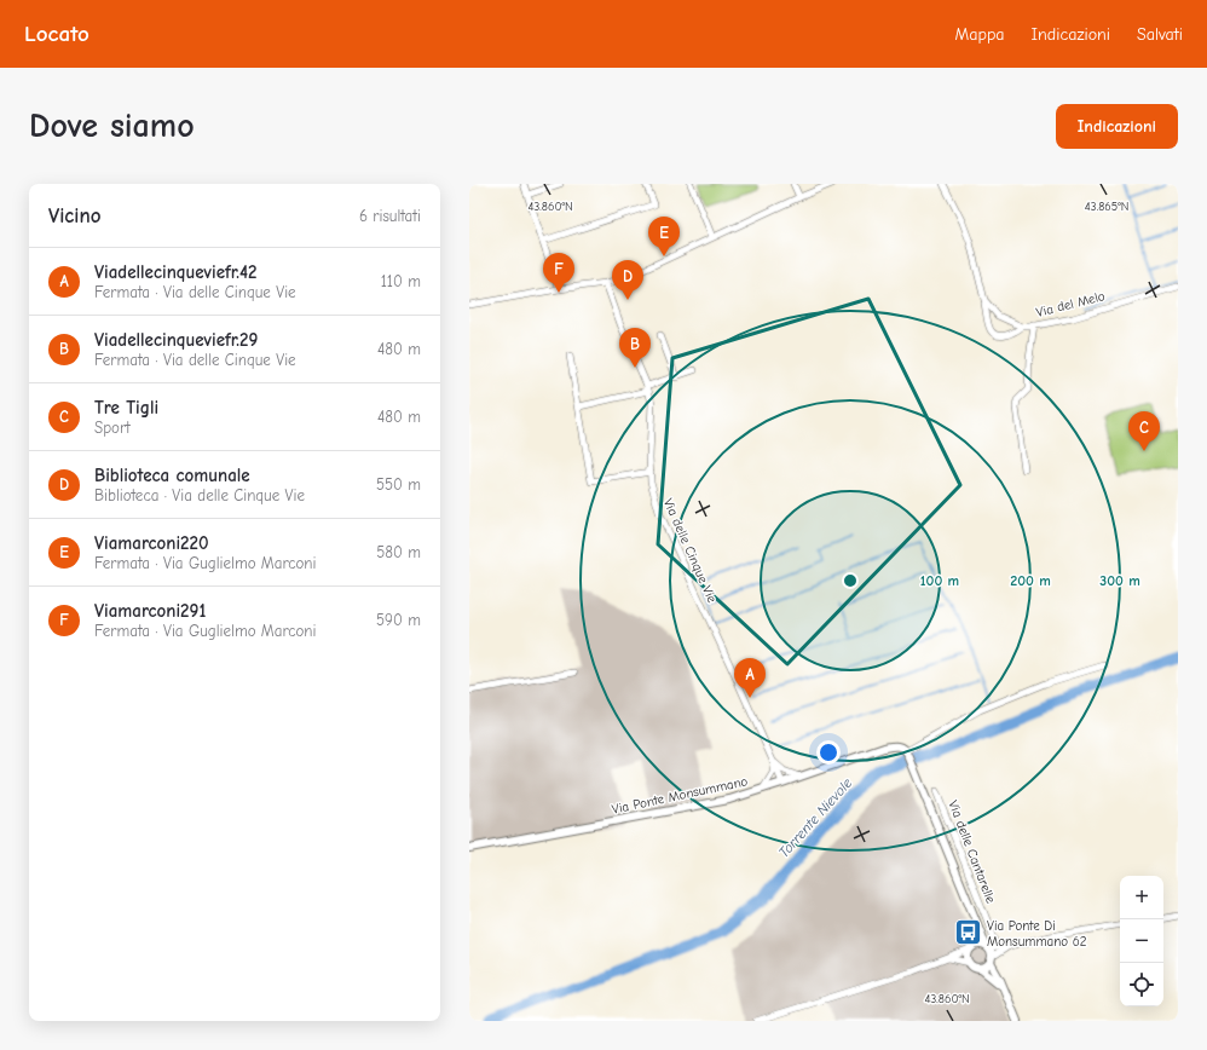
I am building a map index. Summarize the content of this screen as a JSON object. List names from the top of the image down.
{
  "streets": {
    "street": [
      "Via del Melo",
      "Via delle Cinque Vie",
      "Via Ponte Monsummano",
      "Via delle Cantarelle"
    ]
  },
  "crossings": [
    ["Via delle Cinque Vie", "Via Ponte Monsummano"]
  ],
  "water": ["Torrente Nievole"],
  "places": {
    "bus stop": ["Via Ponte Di Monsummano 62"]
  },
  "page": {
    "header": "Locato",
    "nav": ["Mappa", "Indicazioni", "Salvati"],
    "buttons": "Indicazioni",
    "title": "Dove siamo",
    "heading": ["Vicino", "6 risultati"],
    "pins": [
      "E",
      "F",
      "D",
      "B",
      "C",
      "A"
    ],
    "list": [
      {
        "mark": "A",
        "name": "Viadellecinqueviefr.42",
        "note": "Fermata · Via delle Cinque Vie",
        "value": "110 m"
      },
      {
        "mark": "B",
        "name": "Viadellecinqueviefr.29",
        "note": "Fermata · Via delle Cinque Vie",
        "value": "480 m"
      },
      {
        "mark": "C",
        "name": "Tre Tigli",
        "note": "Sport",
        "value": "480 m"
      },
      {
        "mark": "D",
        "name": "Biblioteca comunale",
        "note": "Biblioteca · Via delle Cinque Vie",
        "value": "550 m"
      },
      {
        "mark": "E",
        "name": "Viamarconi220",
        "note": "Fermata · Via Guglielmo Marconi",
        "value": "580 m"
      },
      {
        "mark": "F",
        "name": "Viamarconi291",
        "note": "Fermata · Via Guglielmo Marconi",
        "value": "590 m"
      }
    ],
    "map_buttons": ["+", "−"]
  },
  "coordinates": ["43.860°N", "43.865°N"],
  "rings": ["100 m", "200 m", "300 m"]
}
